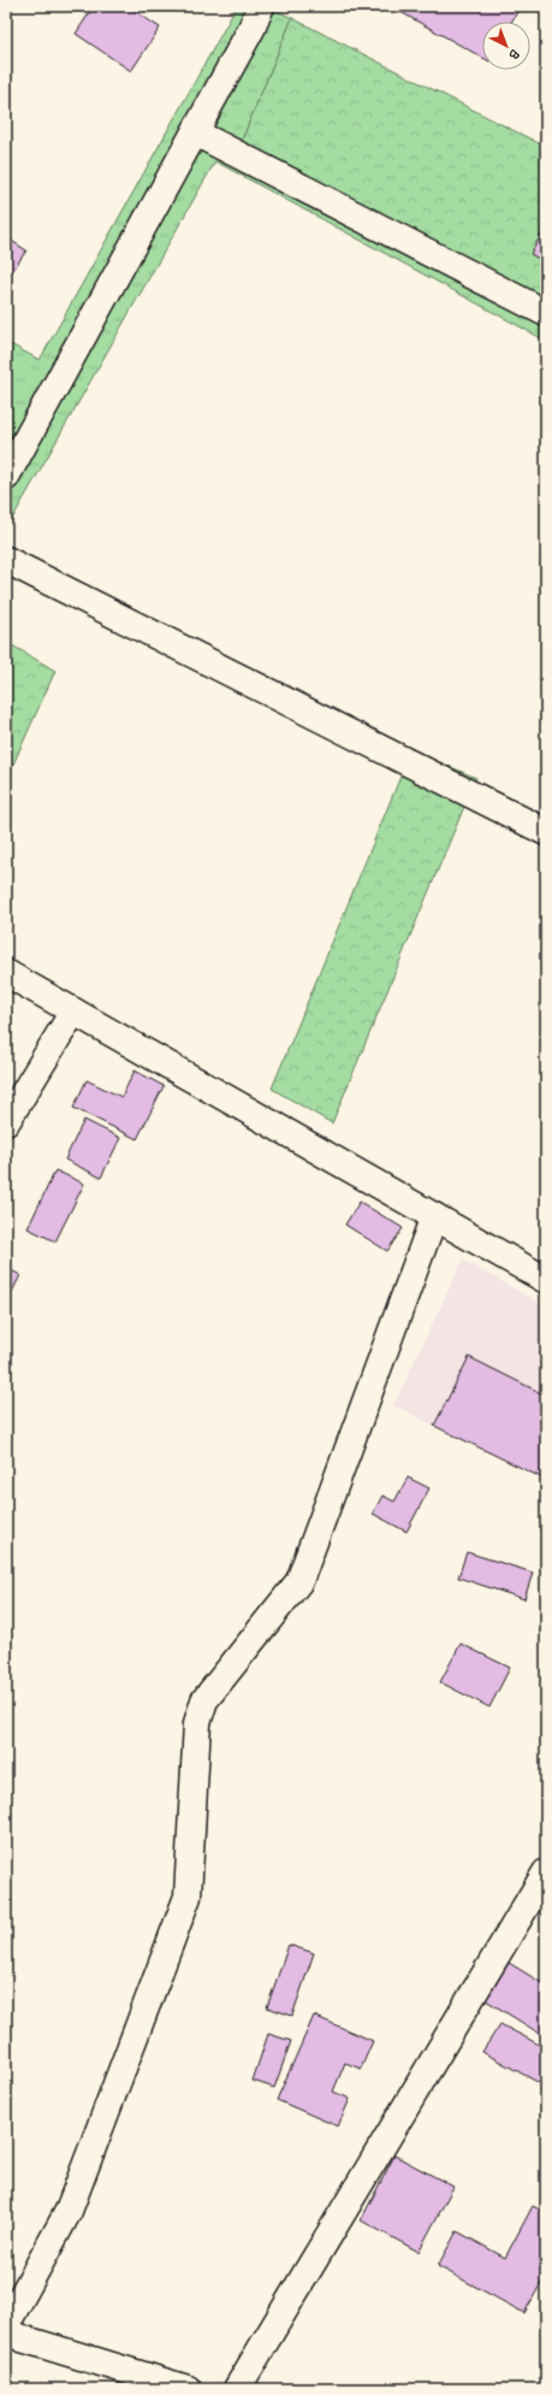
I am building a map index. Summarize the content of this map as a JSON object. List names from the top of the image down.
{
  "north": "bottom right"
}
